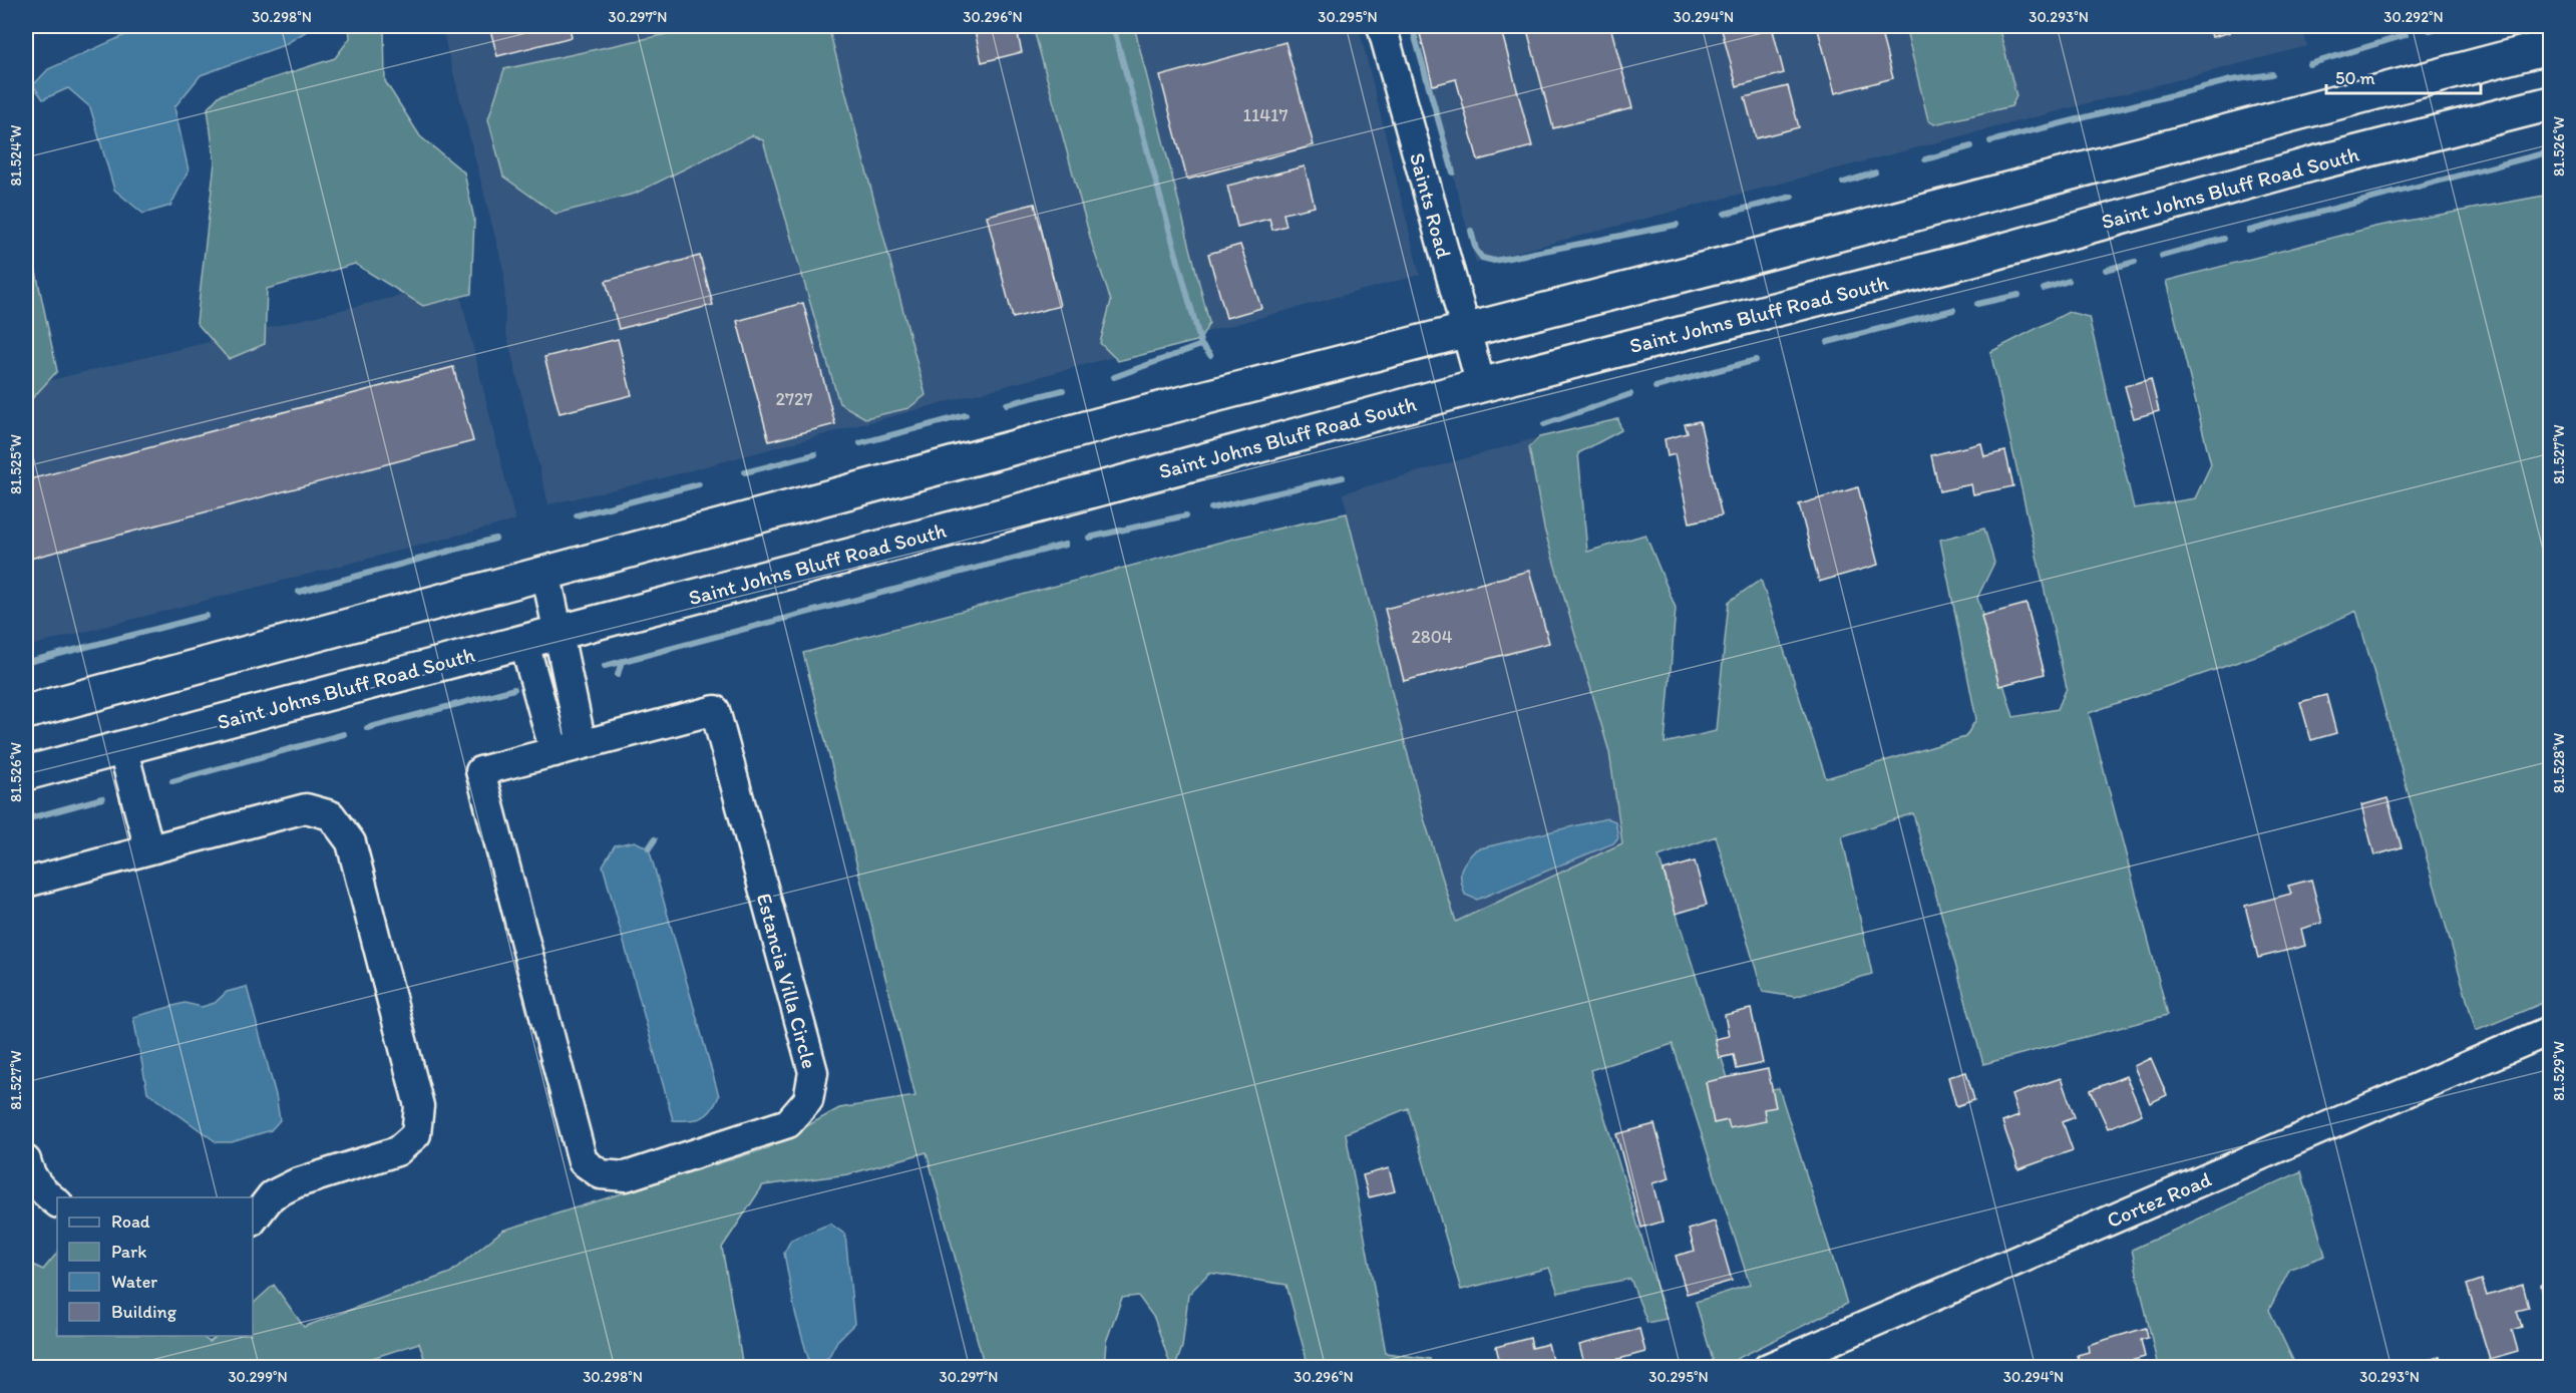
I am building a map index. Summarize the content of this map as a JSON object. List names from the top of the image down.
{
  "streets": {
    "main road": ["Saint Johns Bluff Road South"],
    "street": ["Saints Road", "Estancia Villa Circle", "Cortez Road"]
  },
  "crossings": [
    ["Saint Johns Bluff Road South", "Saints Road"]
  ],
  "house_numbers": ["11417", "2727", "2804"],
  "legend": [
    "Road",
    "Park",
    "Water",
    "Building"
  ],
  "scale_bar": "50 m",
  "coordinates": [
    "30.298°N",
    "30.297°N",
    "30.296°N",
    "30.295°N",
    "30.294°N",
    "30.293°N",
    "30.292°N",
    "81.526°W",
    "81.524°W",
    "81.527°W",
    "81.525°W",
    "81.528°W",
    "81.529°W",
    "30.299°N"
  ]
}
